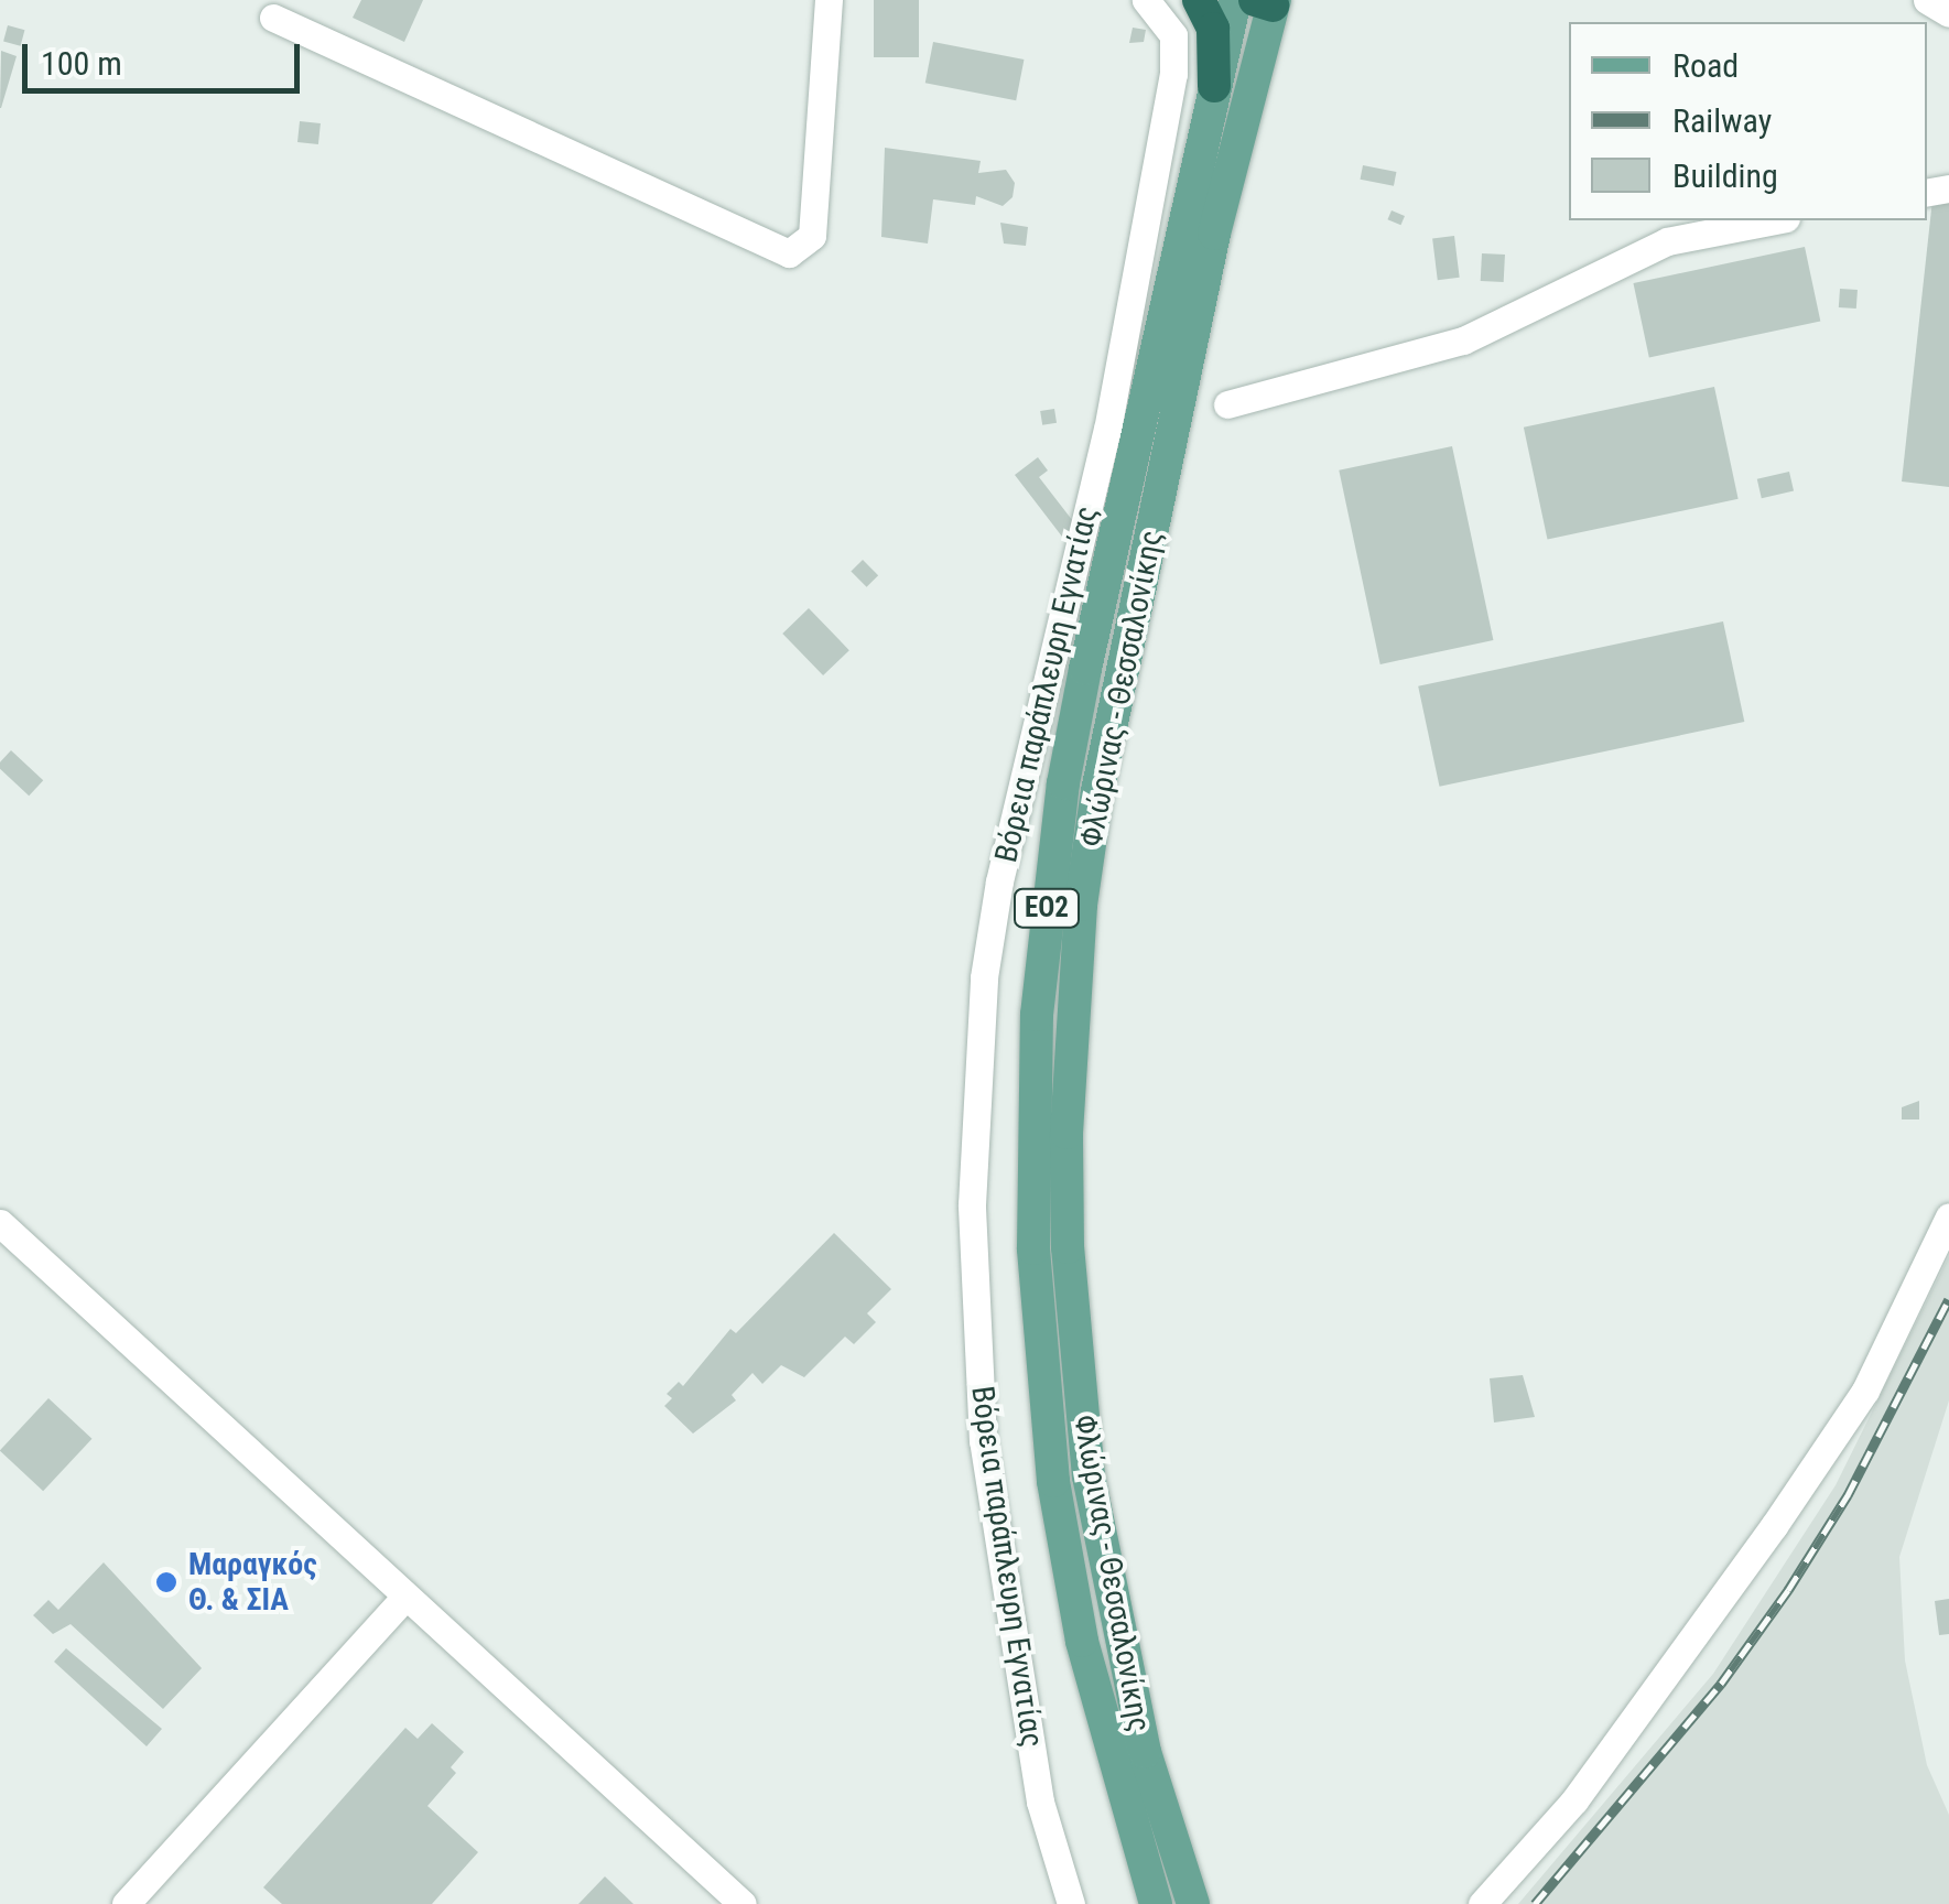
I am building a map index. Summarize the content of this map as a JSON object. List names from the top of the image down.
{
  "streets": {
    "main road": ["Φλώρινας - Θεσσαλονίκης", "ΕΟ2"],
    "street": ["Βόρεια παράπλευρη Εγνατίας"]
  },
  "places": ["Μαραγκός Θ. & ΣΙΑ"],
  "legend": ["Road", "Railway", "Building"],
  "scale_bar": "100 m"
}
